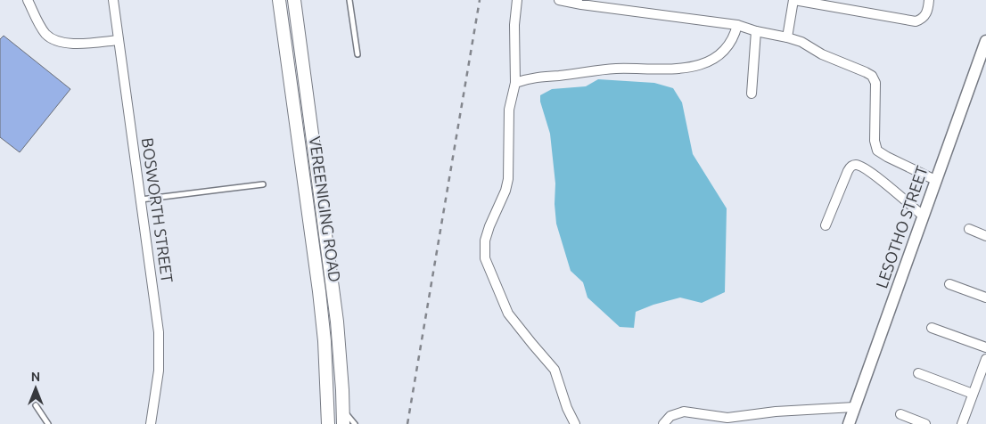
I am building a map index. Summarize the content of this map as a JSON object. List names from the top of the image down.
{
  "streets": {
    "main road": ["VEREENIGING ROAD"],
    "street": ["BOSWORTH STREET", "LESOTHO STREET"]
  },
  "north": "top"
}
